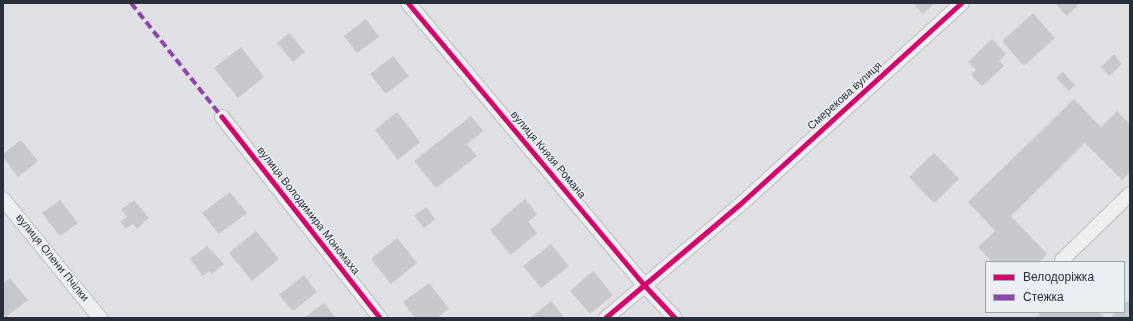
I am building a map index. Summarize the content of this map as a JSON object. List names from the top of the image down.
{
  "streets": {
    "street": [
      "Смерекова вулиця",
      "вулиця Князя Романа",
      "вулиця Володимира Мономаха",
      "вулиця Олени Пчілки"
    ]
  },
  "crossings": [
    ["Смерекова вулиця", "вулиця Князя Романа"]
  ],
  "legend": ["Велодоріжка", "Стежка"]
}
